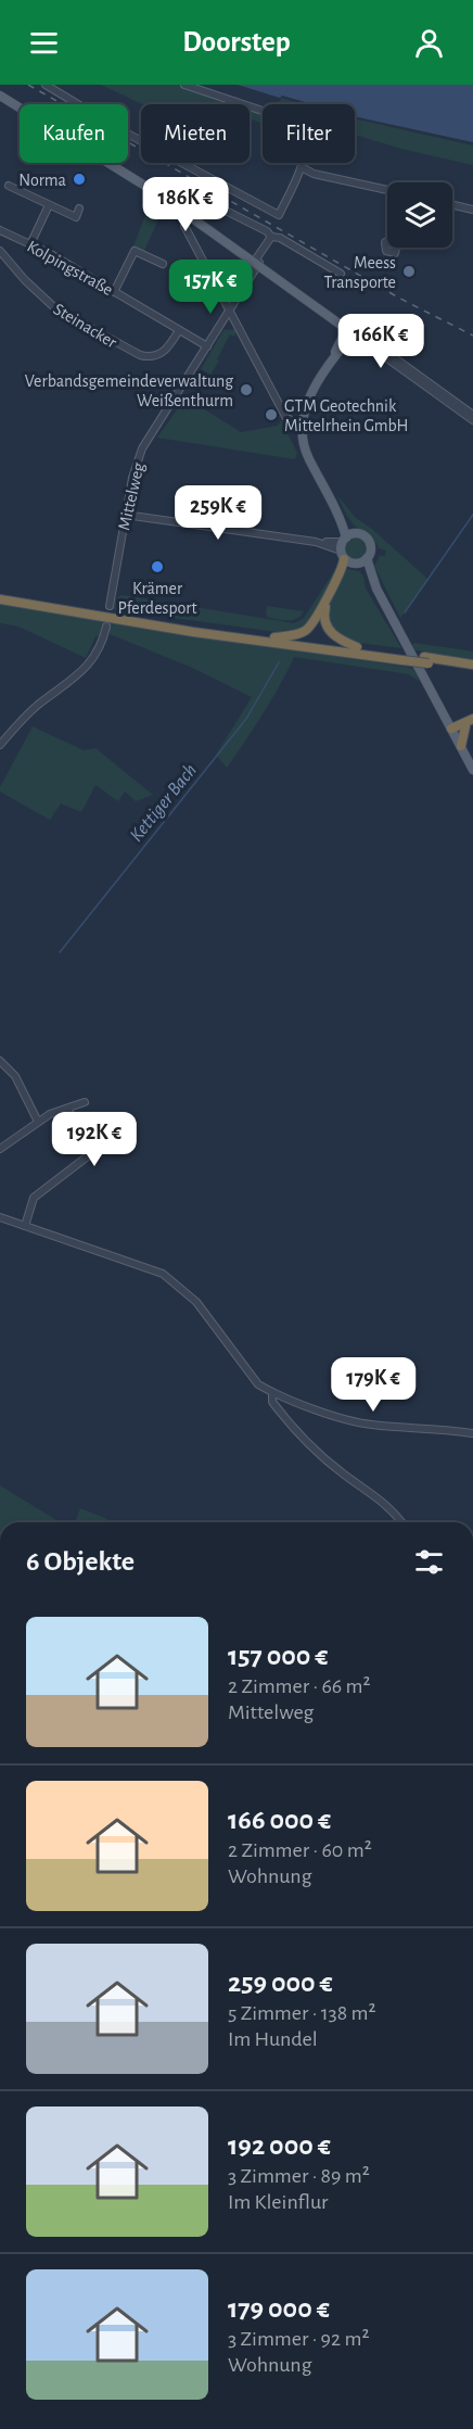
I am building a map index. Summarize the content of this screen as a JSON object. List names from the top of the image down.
{
  "streets": {
    "street": ["Kolpingstraße", "Steinacker", "Mittelweg"]
  },
  "crossings": [
    ["Kolpingstraße", "Steinacker"],
    ["Kolpingstraße", "Mittelweg"]
  ],
  "water": ["Kettiger Bach"],
  "places": [
    "Norma",
    "Meess Transporte",
    "Verbandsgemeindeverwaltung Weißenthurm",
    "GTM Geotechnik Mittelrhein GmbH",
    "Krämer Pferdesport"
  ],
  "page": {
    "header": "Doorstep",
    "chip": ["Kaufen", "Mieten", "Filter"],
    "price": [
      "186K €",
      "157K €",
      "166K €",
      "259K €",
      "192K €",
      "179K €"
    ],
    "heading": "6 Objekte",
    "list": [
      {
        "name": "157 000 €",
        "note": "2 Zimmer · 66 m² · Mittelweg"
      },
      {
        "name": "166 000 €",
        "note": "2 Zimmer · 60 m² · Wohnung"
      },
      {
        "name": "259 000 €",
        "note": "5 Zimmer · 138 m² · Im Hundel"
      },
      {
        "name": "192 000 €",
        "note": "3 Zimmer · 89 m² · Im Kleinflur"
      },
      {
        "name": "179 000 €",
        "note": "3 Zimmer · 92 m² · Wohnung"
      }
    ]
  }
}
